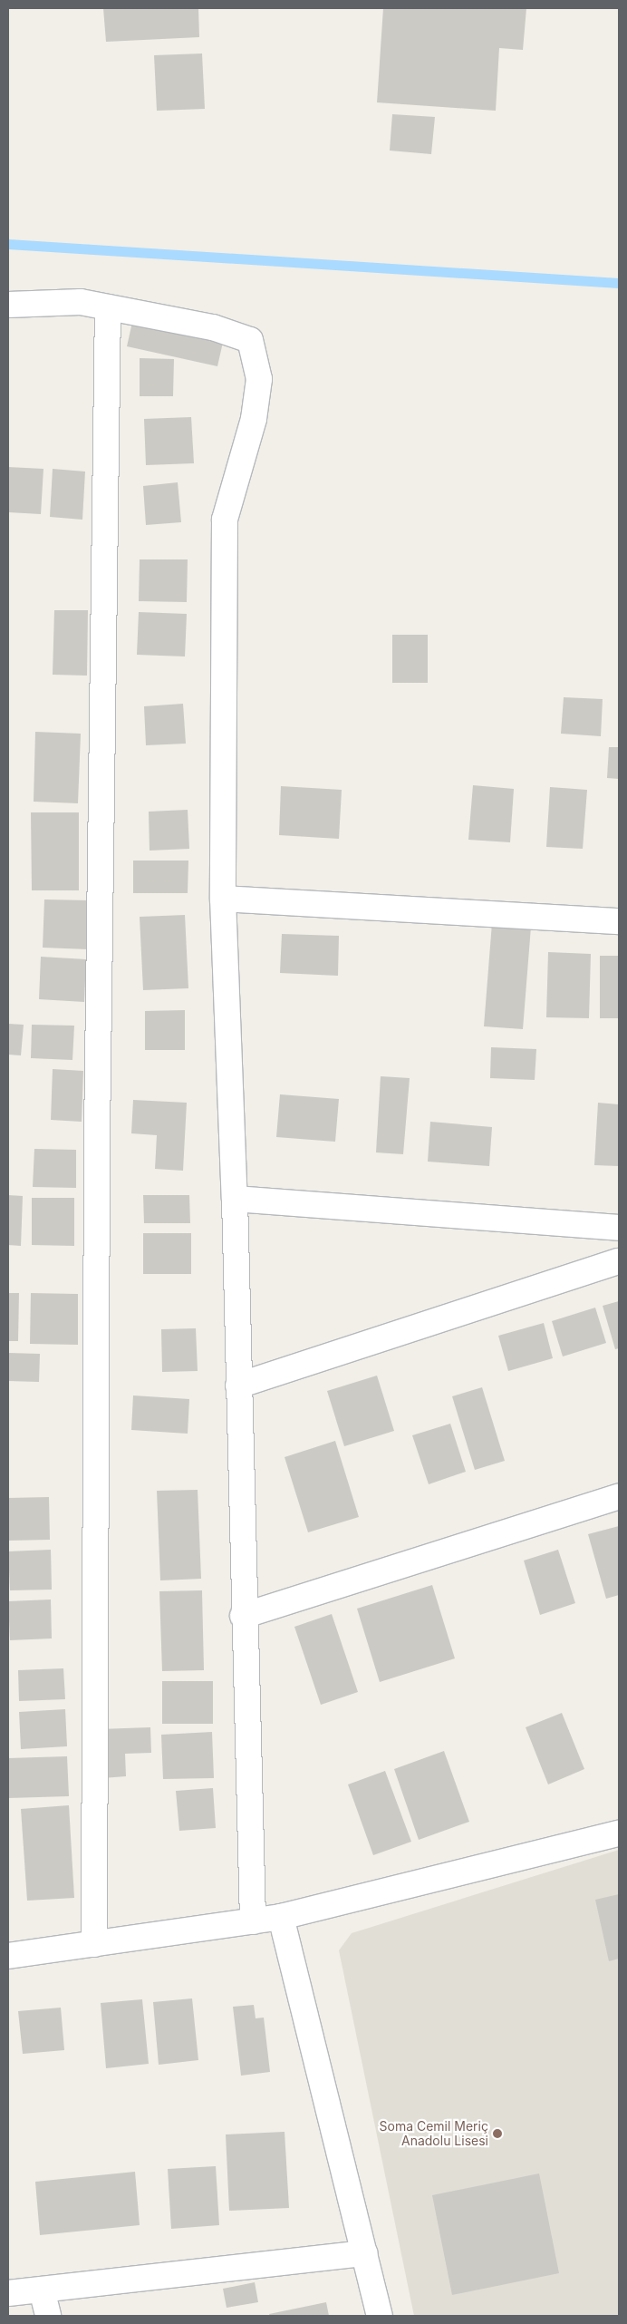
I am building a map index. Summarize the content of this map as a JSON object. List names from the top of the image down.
{
  "places": ["Soma Cemil Meriç Anadolu Lisesi"]
}
